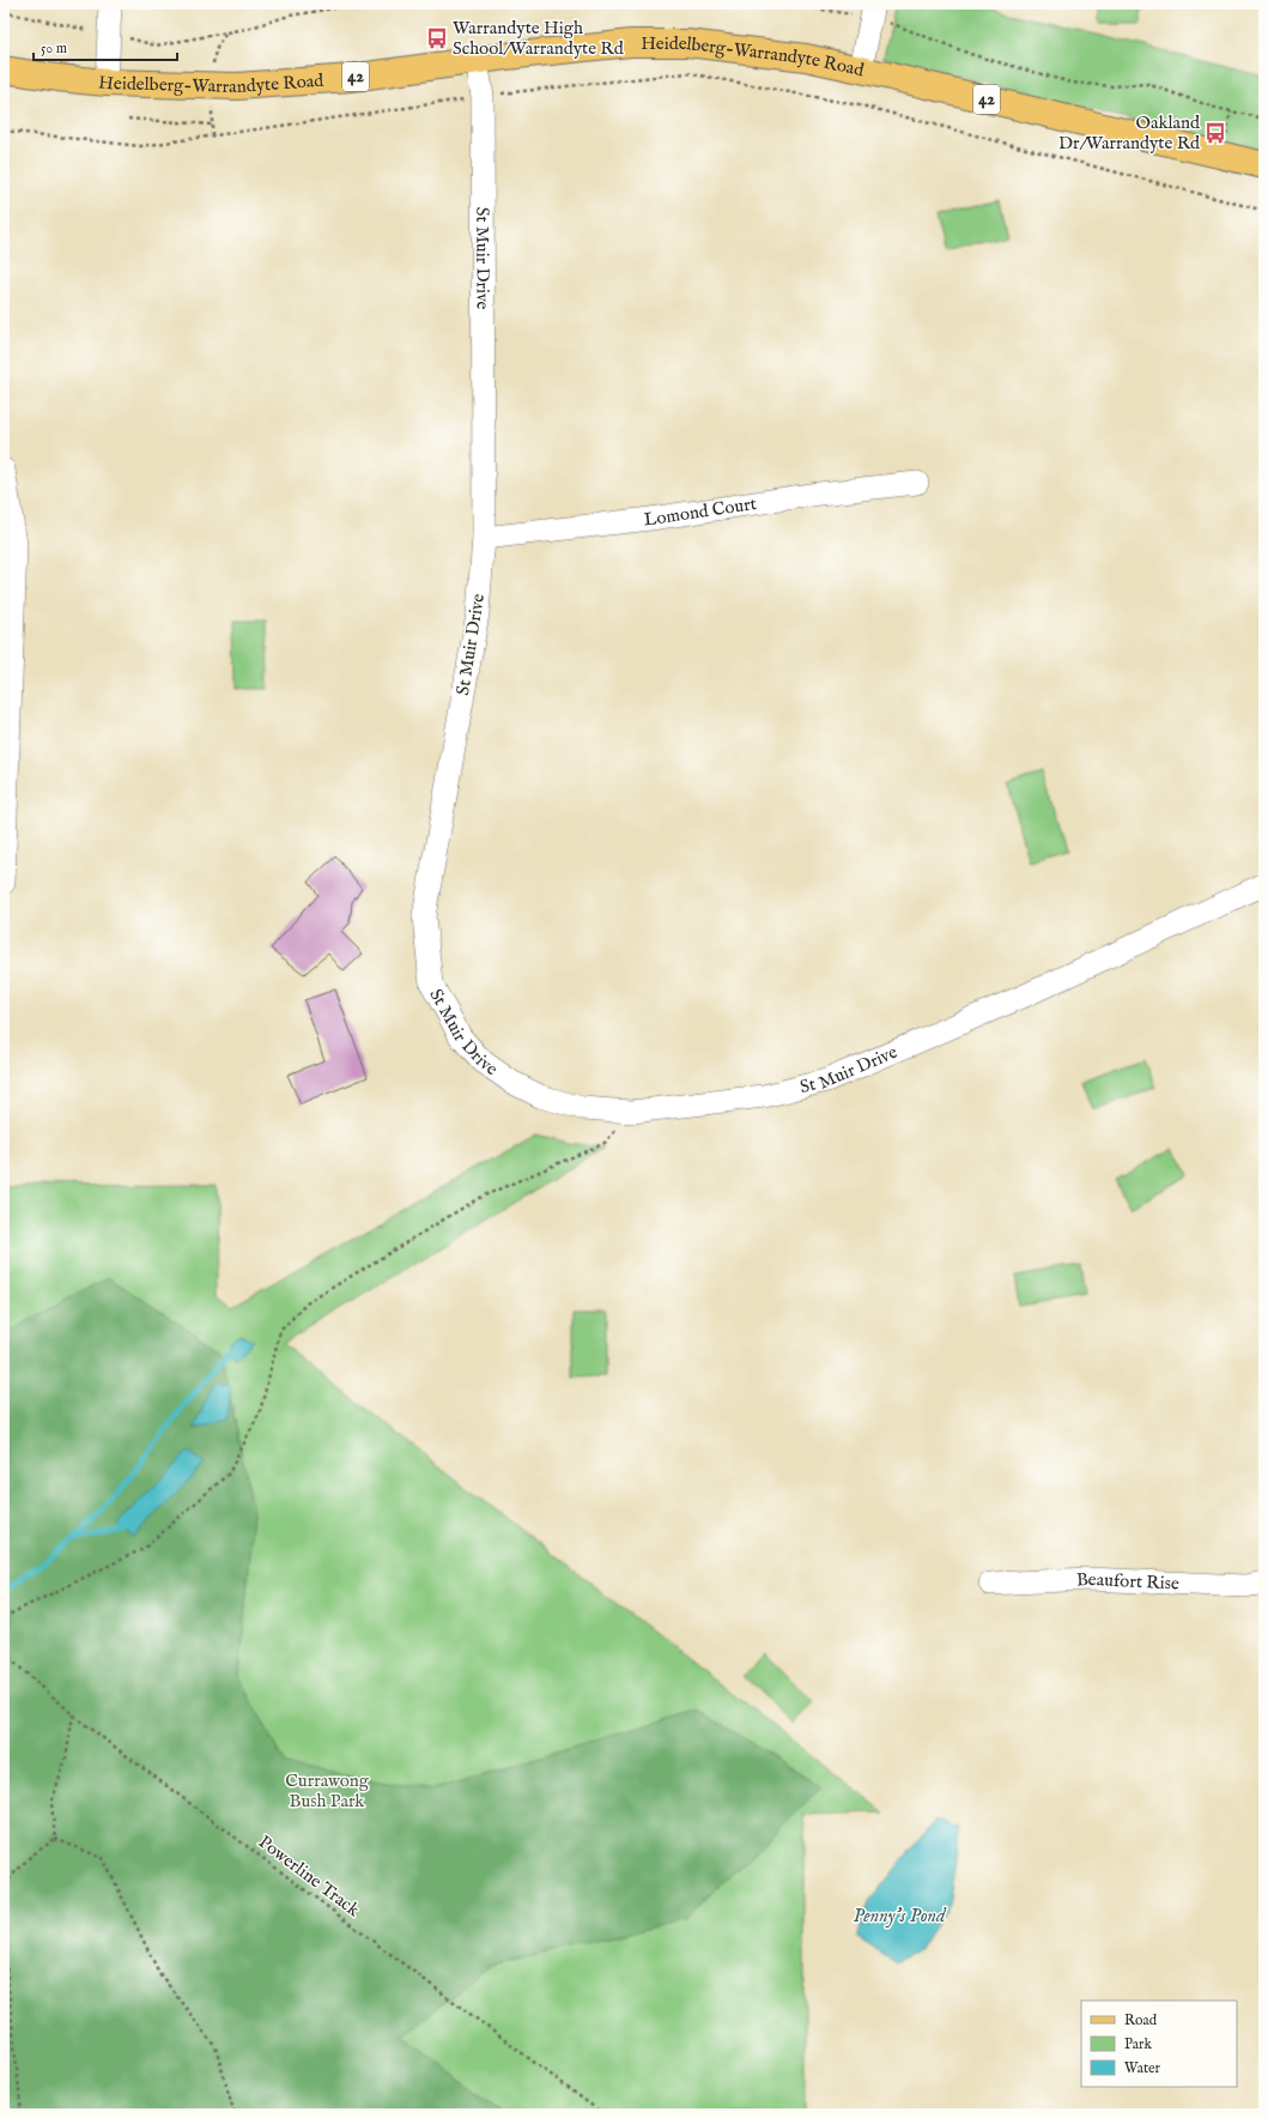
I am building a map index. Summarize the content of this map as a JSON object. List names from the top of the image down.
{
  "streets": {
    "main road": ["Heidelberg-Warrandyte Road", "42"],
    "street": ["St Muir Drive", "Lomond Court", "Beaufort Rise"],
    "path": ["Powerline Track"]
  },
  "crossings": [
    ["Heidelberg-Warrandyte Road", "St Muir Drive"],
    ["St Muir Drive", "Lomond Court"]
  ],
  "water": ["Penny's Pond"],
  "parks": ["Currawong Bush Park"],
  "places": {
    "bus stop": ["Warrandyte High School/Warrandyte Rd", "Oakland Dr/Warrandyte Rd"]
  },
  "legend": ["Road", "Park", "Water"],
  "scale_bar": "50 m"
}
